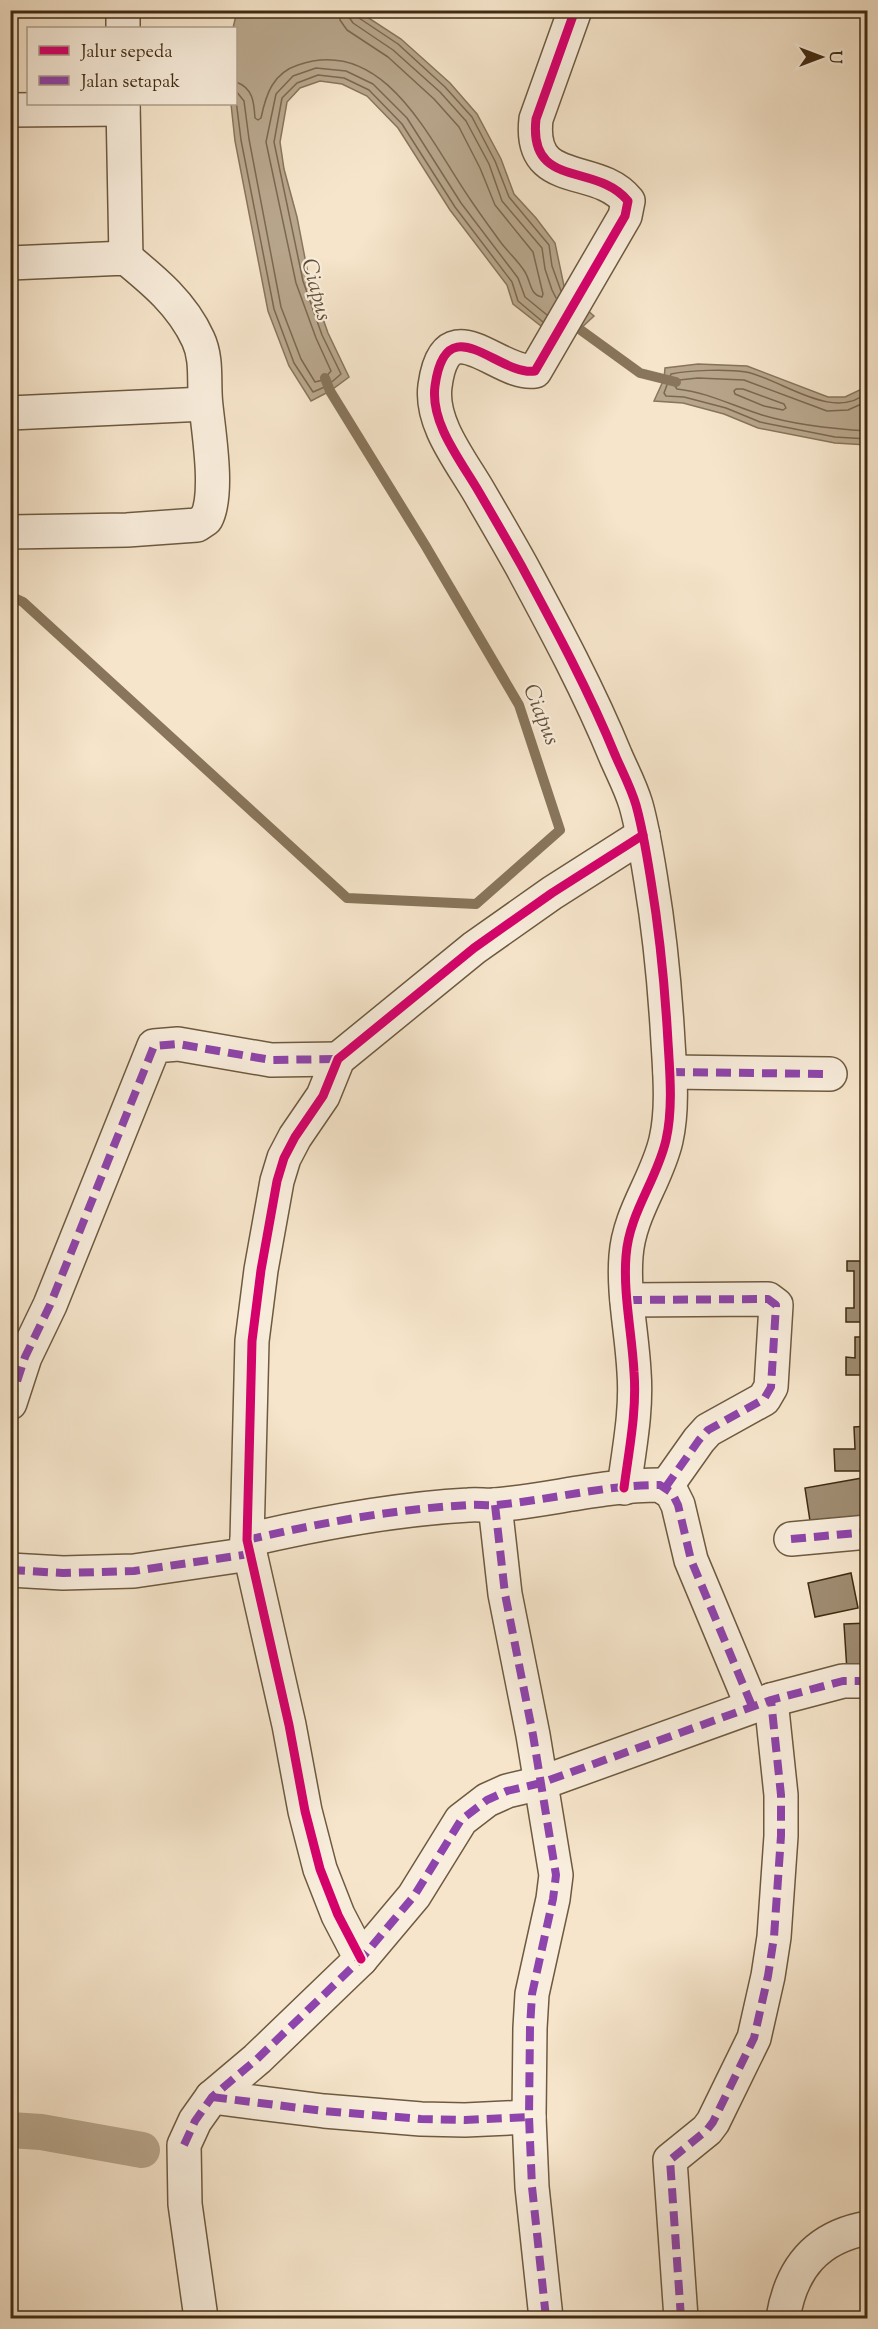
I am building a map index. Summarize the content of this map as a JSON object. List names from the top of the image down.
{
  "water": ["Ciapus"],
  "legend": ["Jalur sepeda", "Jalan setapak"],
  "north": "right"
}
